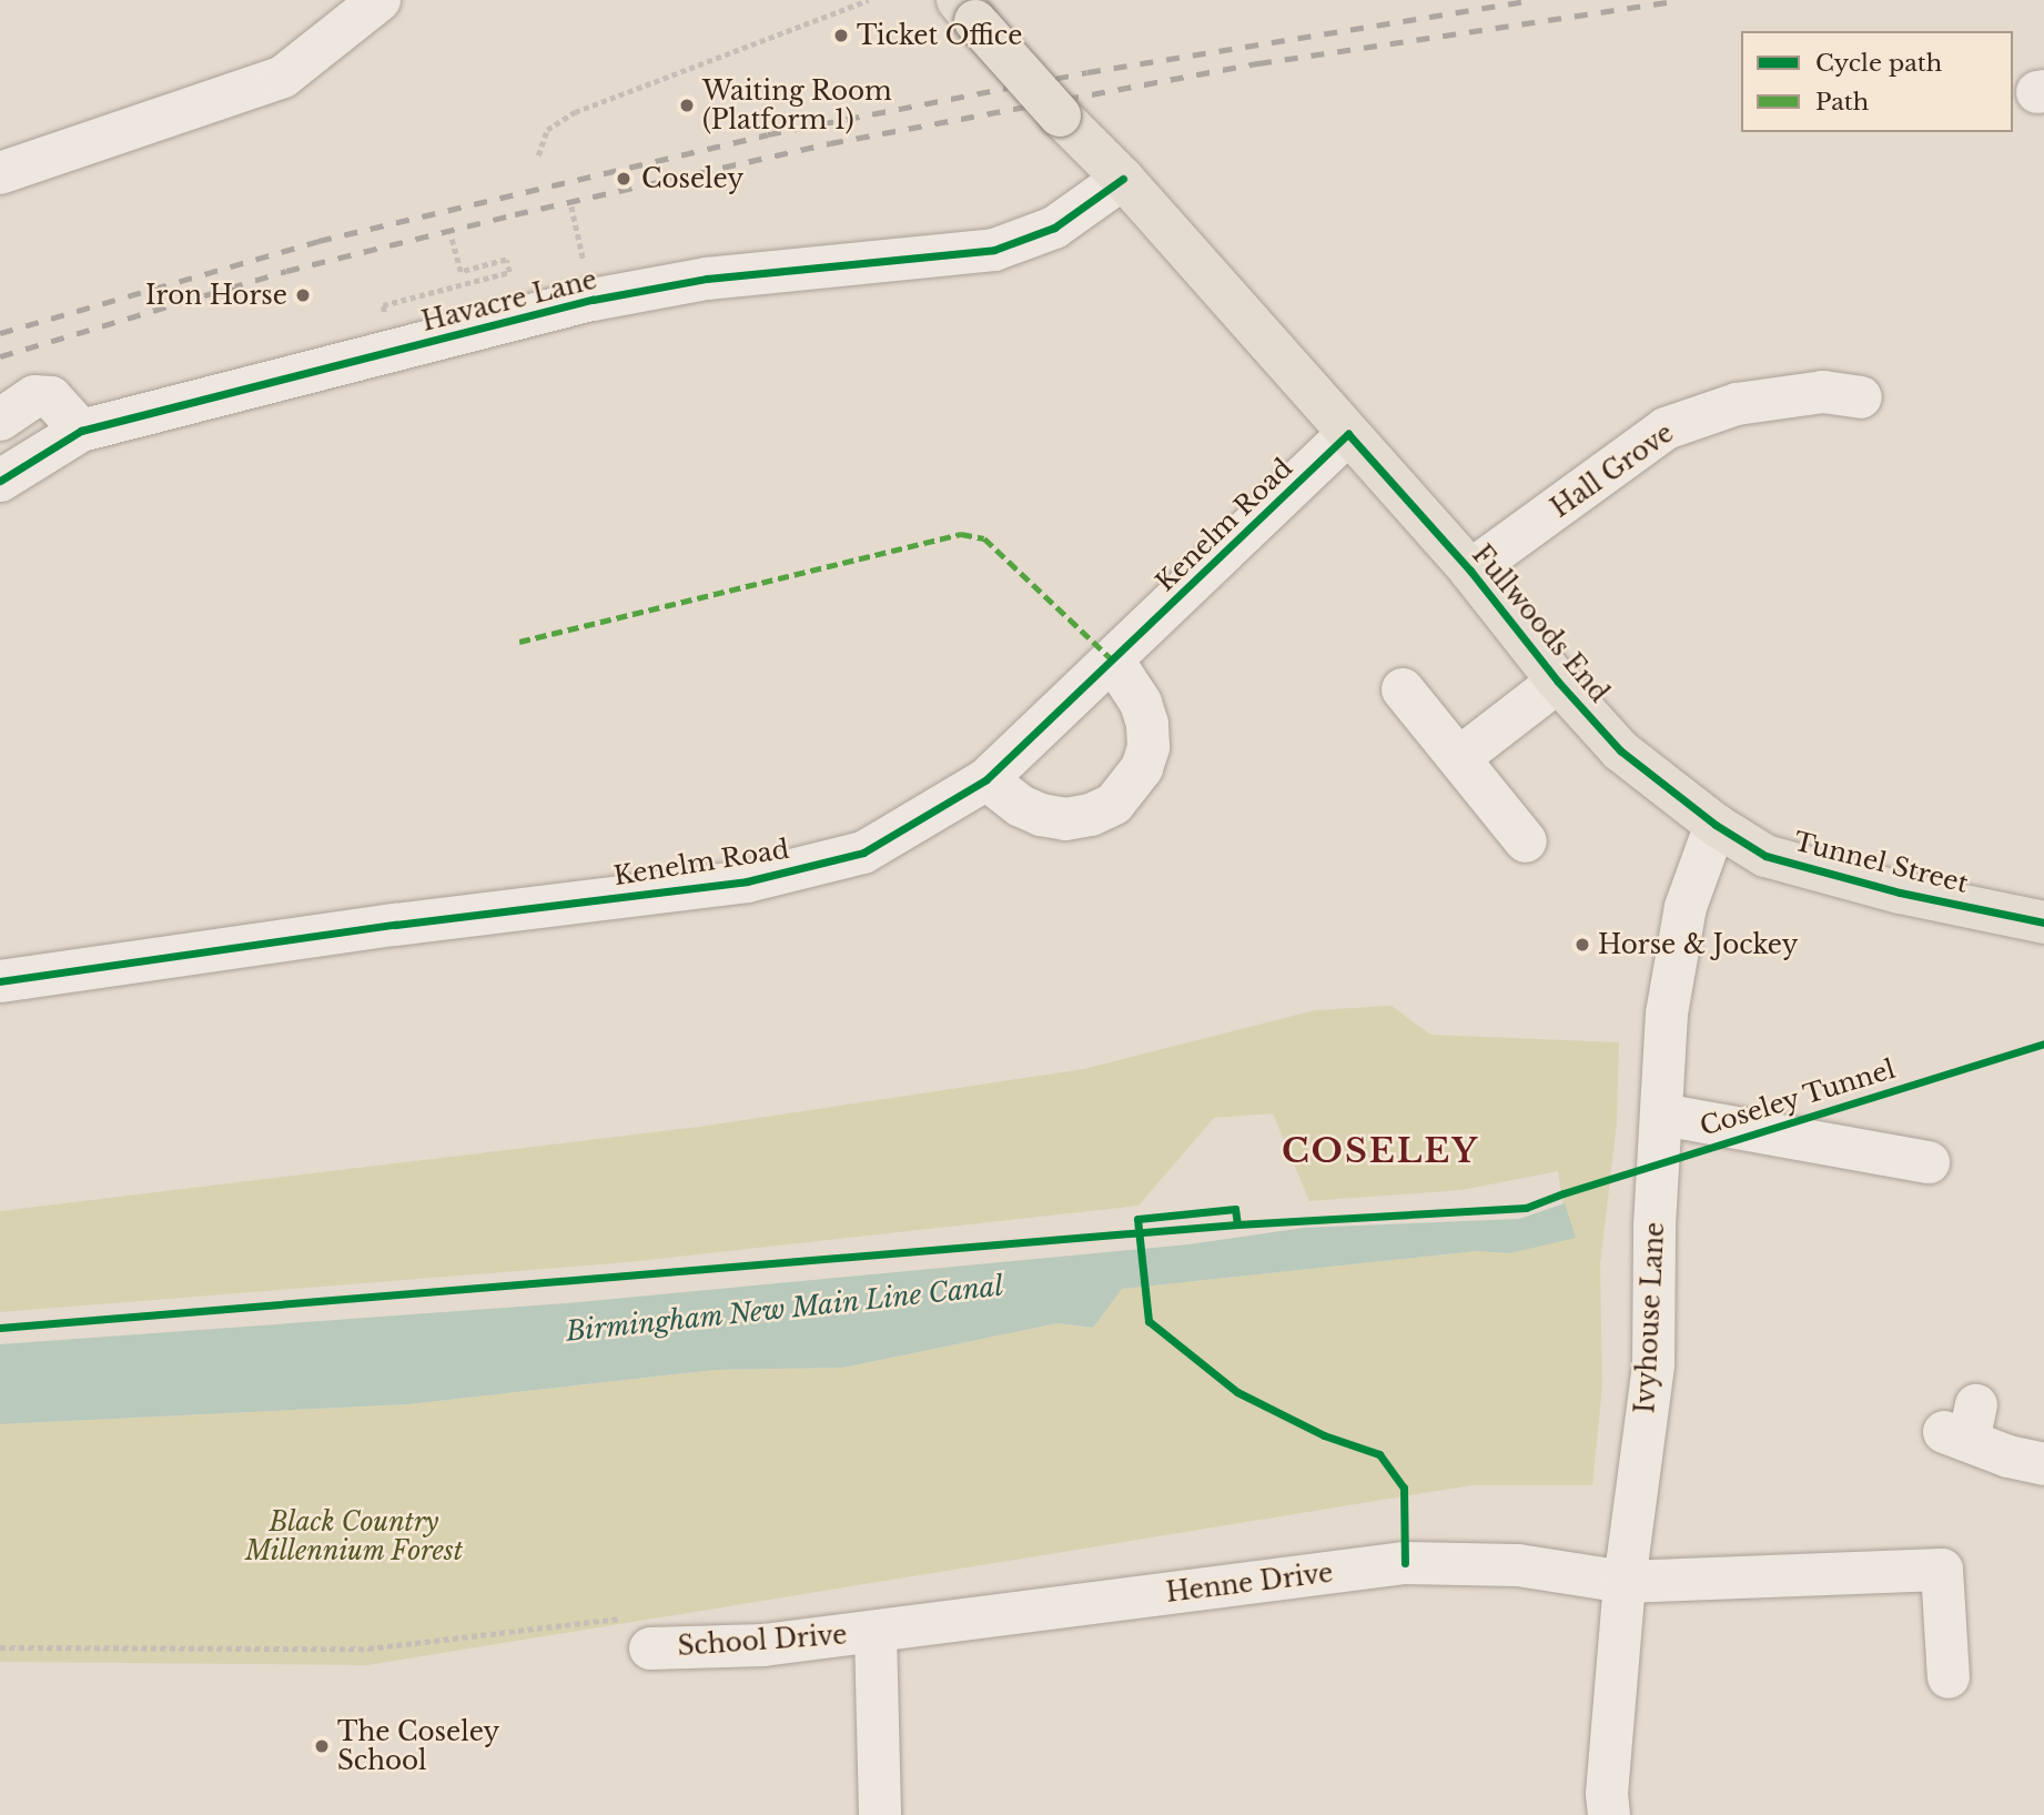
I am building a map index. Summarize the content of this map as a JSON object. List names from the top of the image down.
{
  "streets": {
    "main road": ["Fullwoods End", "Tunnel Street"],
    "street": [
      "Havacre Lane",
      "Hall Grove",
      "Kenelm Road",
      "Ivyhouse Lane",
      "Henne Drive",
      "School Drive"
    ],
    "cycle path": ["Coseley Tunnel"]
  },
  "crossings": [
    ["Havacre Lane", "Fullwoods End"],
    ["Hall Grove", "Fullwoods End"],
    ["Kenelm Road", "Fullwoods End"],
    ["Fullwoods End", "Tunnel Street"],
    ["Fullwoods End", "Ivyhouse Lane"],
    ["Tunnel Street", "Ivyhouse Lane"],
    ["Ivyhouse Lane", "Henne Drive"],
    ["Henne Drive", "School Drive"]
  ],
  "districts": ["COSELEY"],
  "water": ["Birmingham New Main Line Canal"],
  "parks": ["Black Country Millennium Forest"],
  "places": [
    "Ticket Office",
    "Waiting Room (Platform 1)",
    "Coseley",
    "Iron Horse",
    "Horse & Jockey",
    "The Coseley School"
  ],
  "legend": ["Cycle path", "Path"]
}
